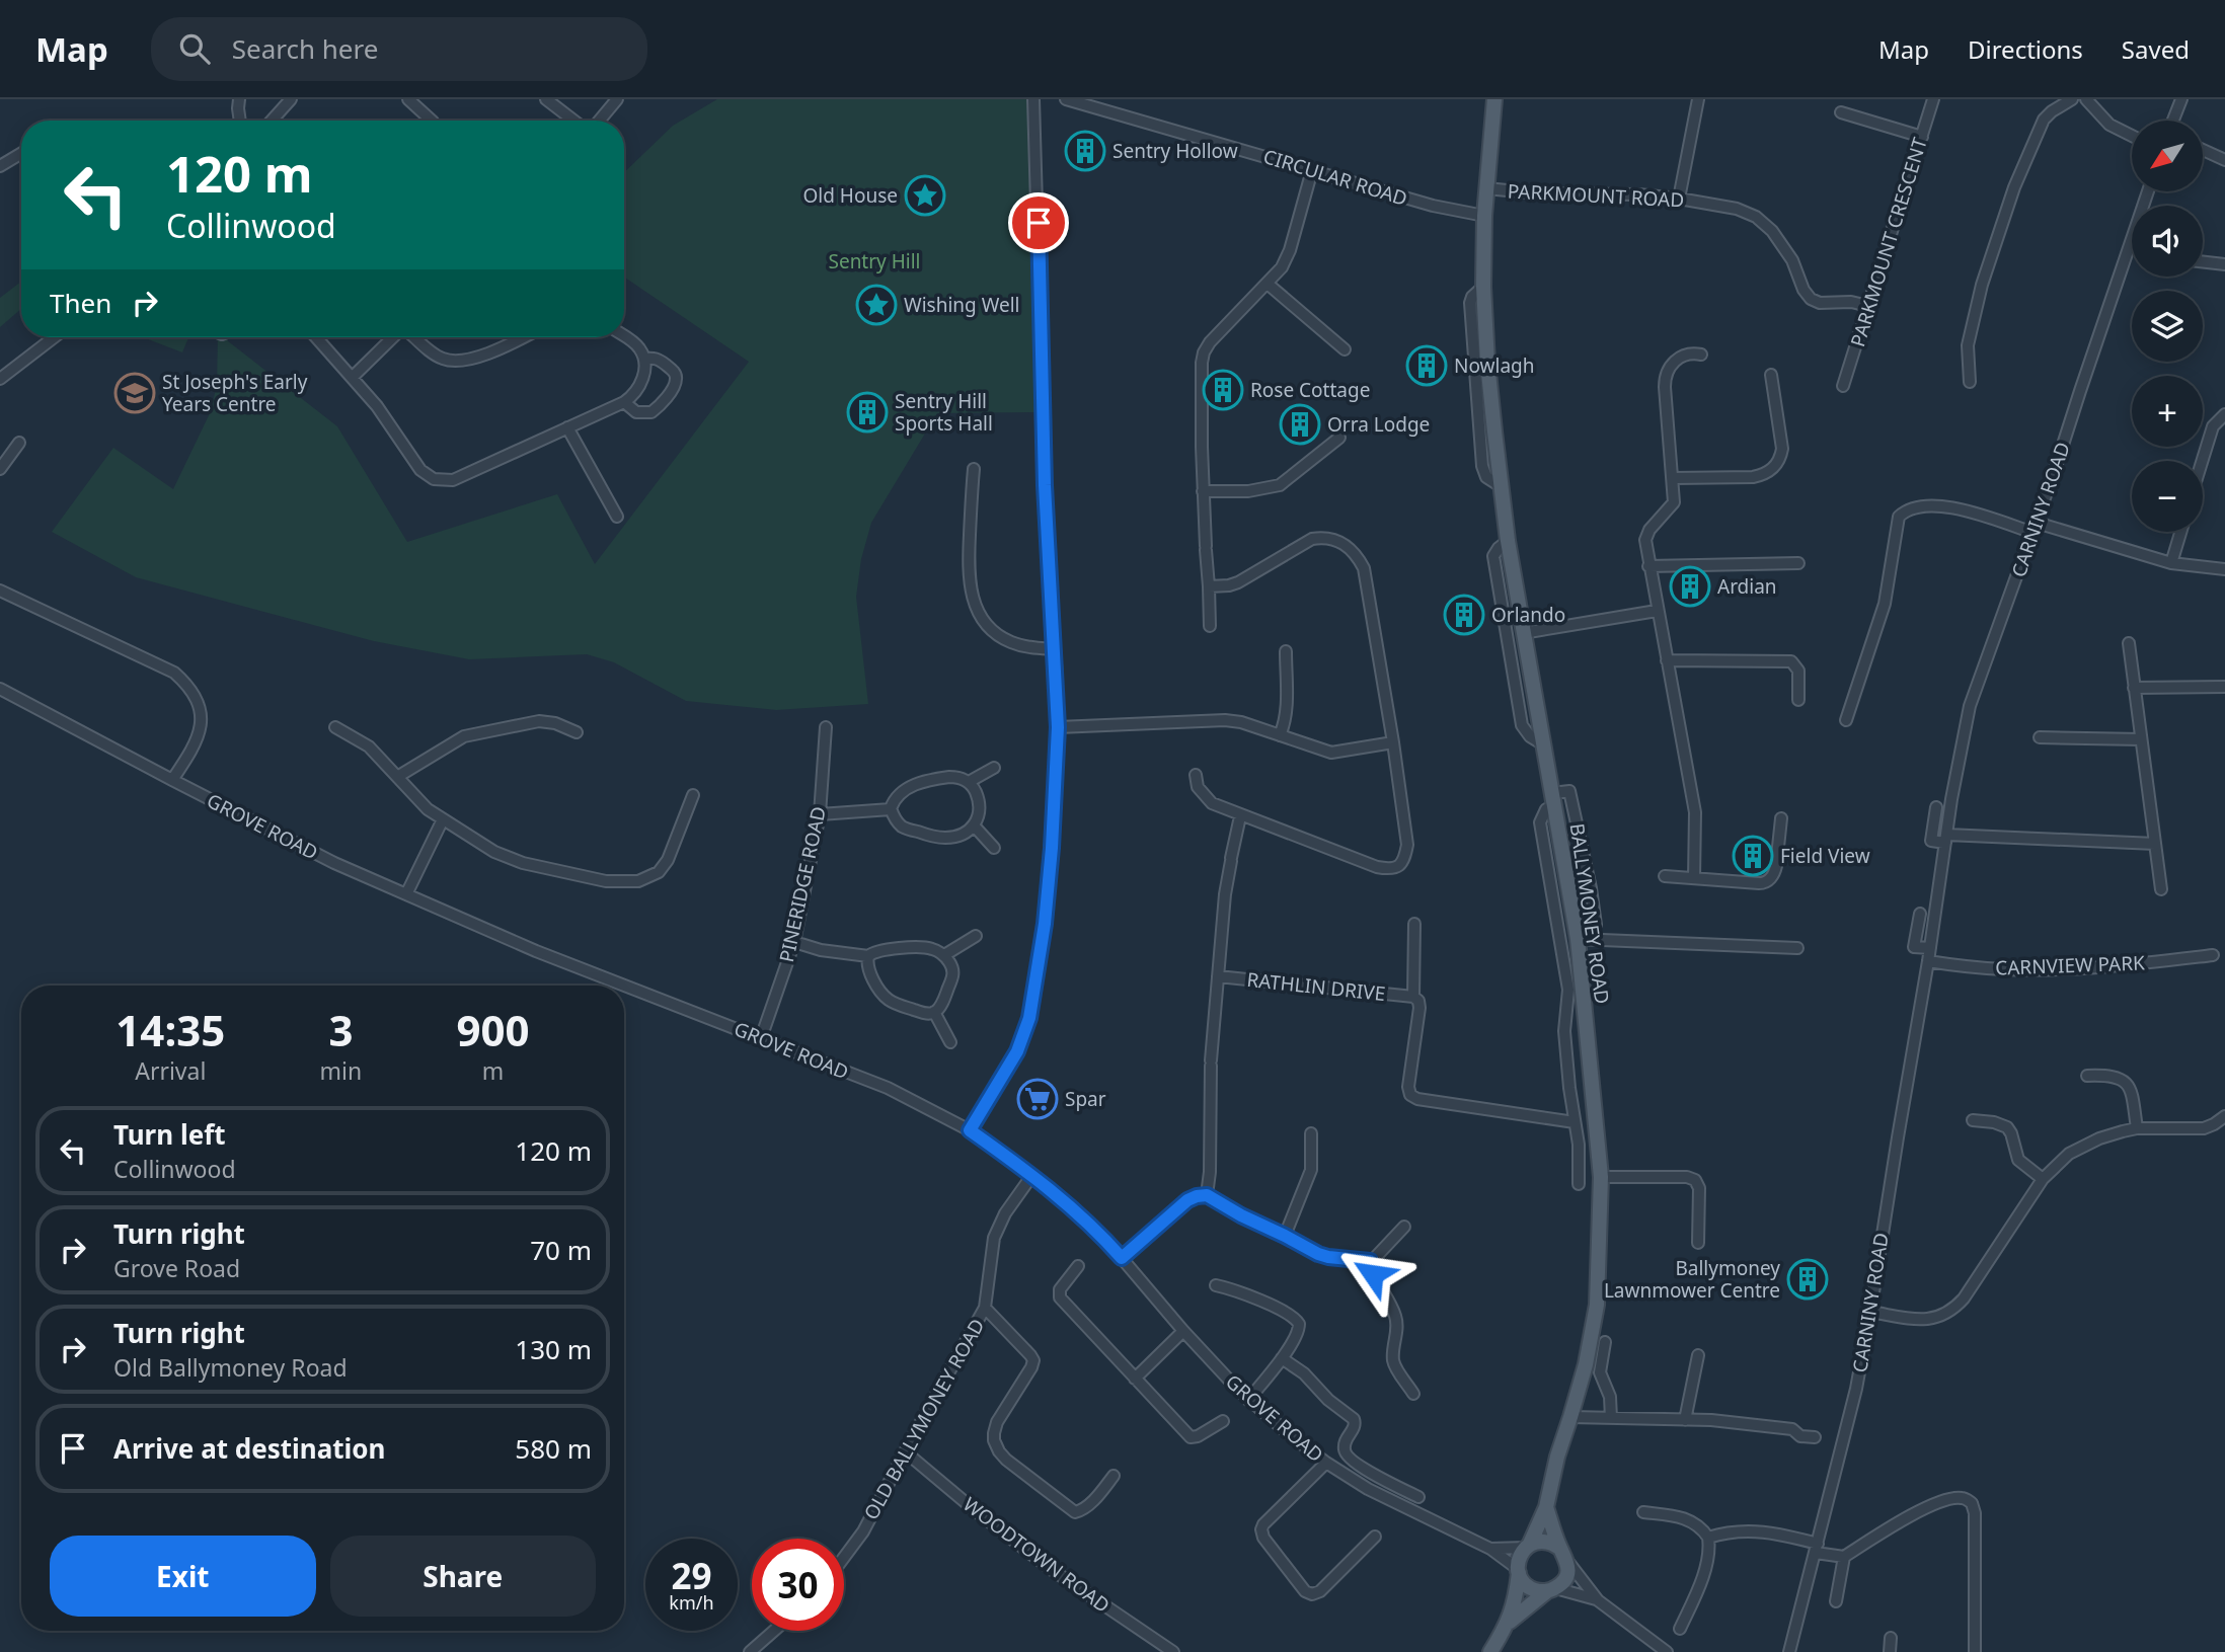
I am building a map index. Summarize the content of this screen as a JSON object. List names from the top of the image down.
{
  "streets": {
    "main road": ["BALLYMONEY ROAD"],
    "street": [
      "CIRCULAR ROAD",
      "PARKMOUNT ROAD",
      "PARKMOUNT CRESCENT",
      "CARNINY ROAD",
      "GROVE ROAD",
      "PINERIDGE ROAD",
      "CARNVIEW PARK",
      "RATHLIN DRIVE",
      "OLD BALLYMONEY ROAD",
      "WOODTOWN ROAD"
    ]
  },
  "crossings": [
    ["CIRCULAR ROAD", "BALLYMONEY ROAD"],
    ["PARKMOUNT ROAD", "PARKMOUNT CRESCENT"],
    ["PARKMOUNT ROAD", "BALLYMONEY ROAD"],
    ["CARNINY ROAD", "CARNVIEW PARK"],
    ["GROVE ROAD", "PINERIDGE ROAD"],
    ["GROVE ROAD", "BALLYMONEY ROAD"],
    ["GROVE ROAD", "OLD BALLYMONEY ROAD"],
    ["BALLYMONEY ROAD", "RATHLIN DRIVE"],
    ["OLD BALLYMONEY ROAD", "WOODTOWN ROAD"]
  ],
  "parks": ["Sentry Hill"],
  "places": {
    "building": [
      "Sentry Hollow",
      "Nowlagh",
      "Rose Cottage",
      "Sentry Hill Sports Hall",
      "Orra Lodge",
      "Ardian",
      "Orlando",
      "Field View",
      "Ballymoney Lawnmower Centre"
    ],
    "place": ["Old House", "Wishing Well"],
    "school or university": ["St Joseph's Early Years Centre"],
    "supermarket": ["Spar"]
  },
  "north": "bottom left",
  "page": {
    "header": "Map",
    "search": "Search here",
    "nav": ["Map", "Directions", "Saved"],
    "map_buttons": ["+", "−"],
    "turn": ["120 m", "Collinwood"],
    "then": "Then",
    "eta": [
      "14:35",
      "Arrival",
      "3",
      "min",
      "900",
      "m"
    ],
    "list": [
      {
        "name": "Turn left",
        "note": "Collinwood",
        "value": "120 m"
      },
      {
        "name": "Turn right",
        "note": "Grove Road",
        "value": "70 m"
      },
      {
        "name": "Turn right",
        "note": "Old Ballymoney Road",
        "value": "130 m"
      },
      {
        "name": "Arrive at destination",
        "value": "580 m"
      }
    ],
    "buttons": ["Exit", "Share"],
    "speed": "29 km/h",
    "limit": "30"
  }
}
